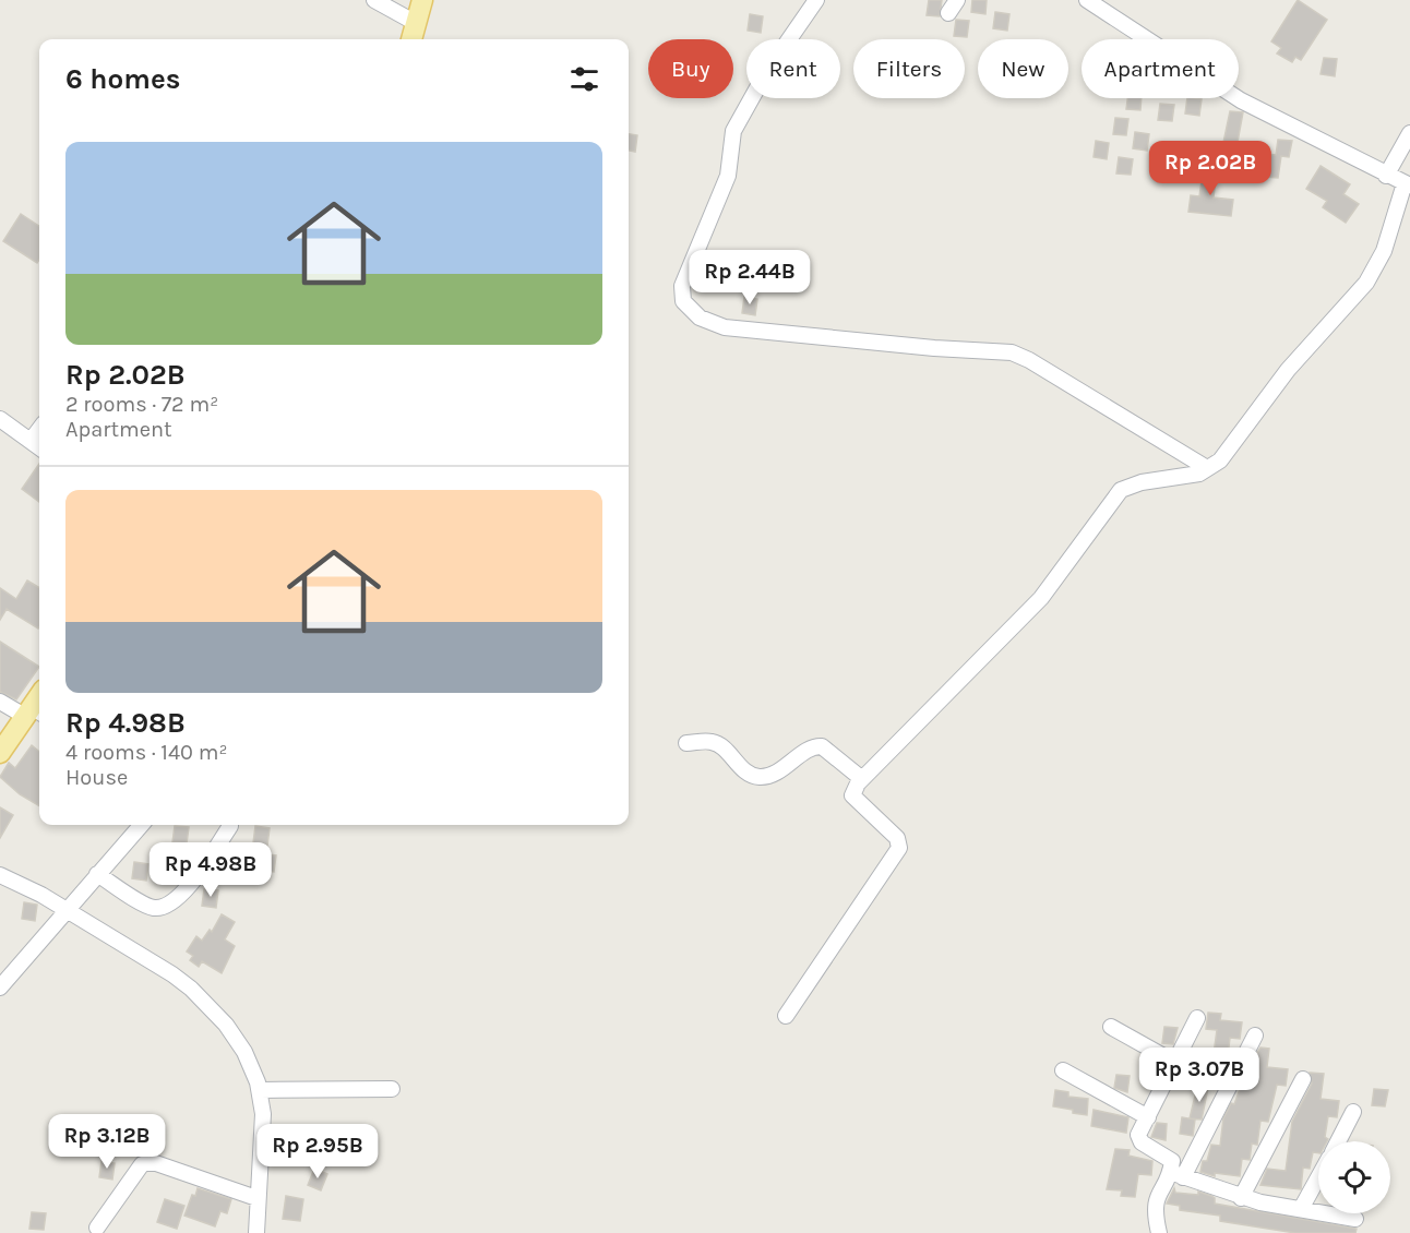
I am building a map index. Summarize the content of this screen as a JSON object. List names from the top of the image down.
{
  "page": {
    "chip": [
      "Buy",
      "Rent",
      "Filters",
      "New",
      "Apartment"
    ],
    "heading": "6 homes",
    "list": [
      {
        "name": "Rp 2.02B",
        "note": "2 rooms · 72 m² · Apartment"
      },
      {
        "name": "Rp 4.98B",
        "note": "4 rooms · 140 m² · House"
      }
    ],
    "price": [
      "Rp 2.02B",
      "Rp 2.44B",
      "Rp 4.98B",
      "Rp 3.07B",
      "Rp 3.12B",
      "Rp 2.95B"
    ]
  }
}
